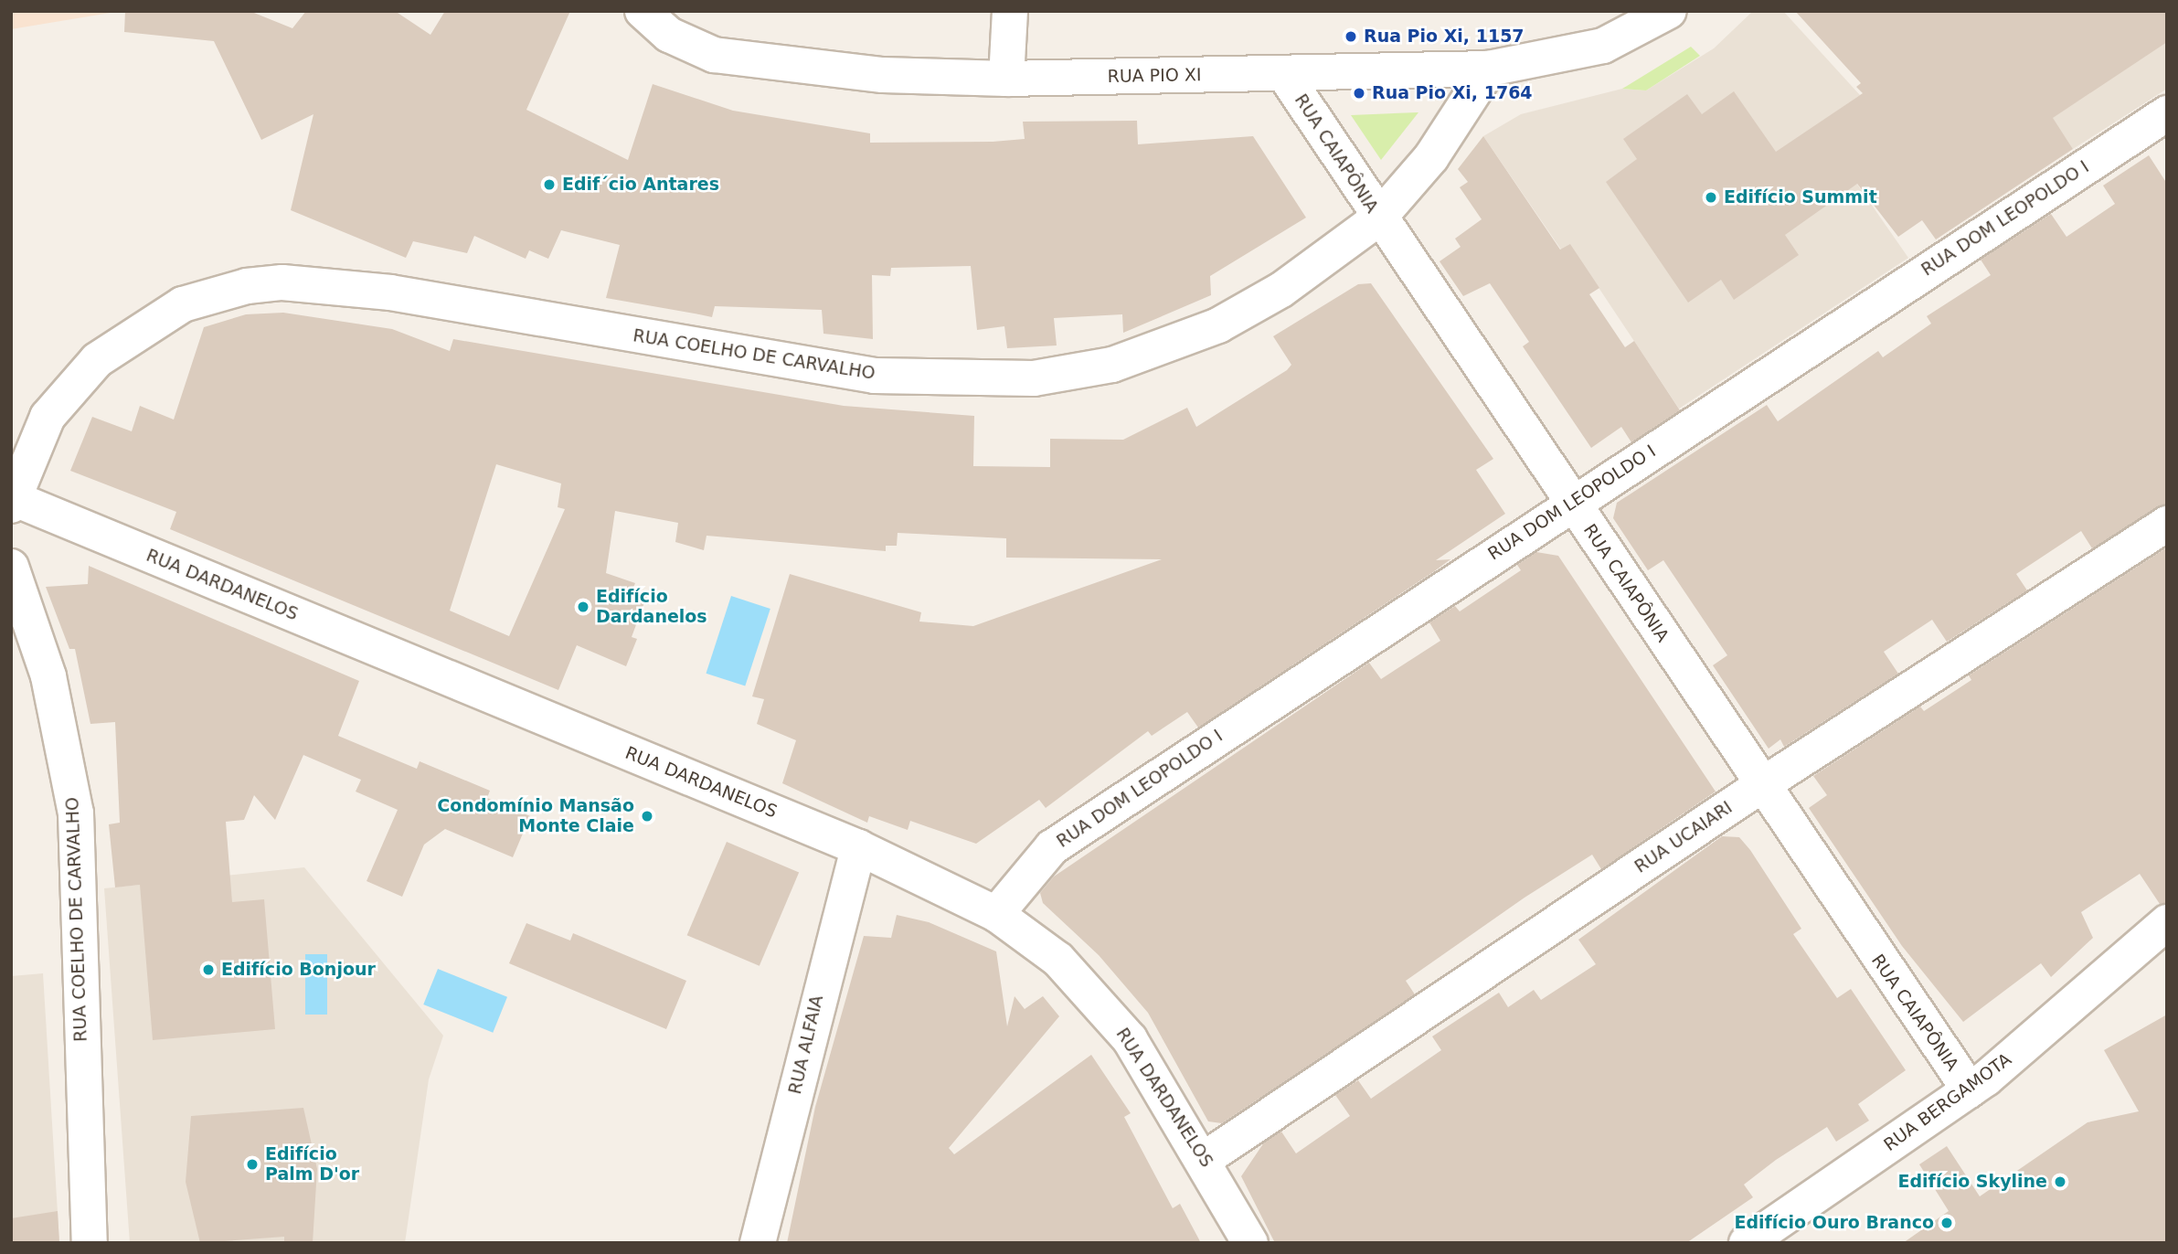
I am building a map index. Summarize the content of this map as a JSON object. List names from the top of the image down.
{
  "streets": {
    "street": [
      "RUA PIO XI",
      "RUA CAIAPÔNIA",
      "RUA DOM LEOPOLDO I",
      "RUA COELHO DE CARVALHO",
      "RUA DARDANELOS",
      "RUA UCAIARI",
      "RUA ALFAIA",
      "RUA BERGAMOTA"
    ]
  },
  "crossings": [
    ["RUA PIO XI", "RUA CAIAPÔNIA"],
    ["RUA PIO XI", "RUA COELHO DE CARVALHO"],
    ["RUA CAIAPÔNIA", "RUA DOM LEOPOLDO I"],
    ["RUA CAIAPÔNIA", "RUA COELHO DE CARVALHO"],
    ["RUA CAIAPÔNIA", "RUA UCAIARI"],
    ["RUA CAIAPÔNIA", "RUA BERGAMOTA"],
    ["RUA DOM LEOPOLDO I", "RUA DARDANELOS"],
    ["RUA COELHO DE CARVALHO", "RUA DARDANELOS"],
    ["RUA DARDANELOS", "RUA UCAIARI"],
    ["RUA DARDANELOS", "RUA ALFAIA"]
  ],
  "places": [
    "Rua Pio Xi, 1157",
    "Rua Pio Xi, 1764",
    "Edif´cio Antares",
    "Edifício Summit",
    "Edifício Dardanelos",
    "Condomínio Mansão Monte Claie",
    "Edifício Bonjour",
    "Edifício Palm D'or",
    "Edifício Skyline",
    "Edifício Ouro Branco"
  ]
}
